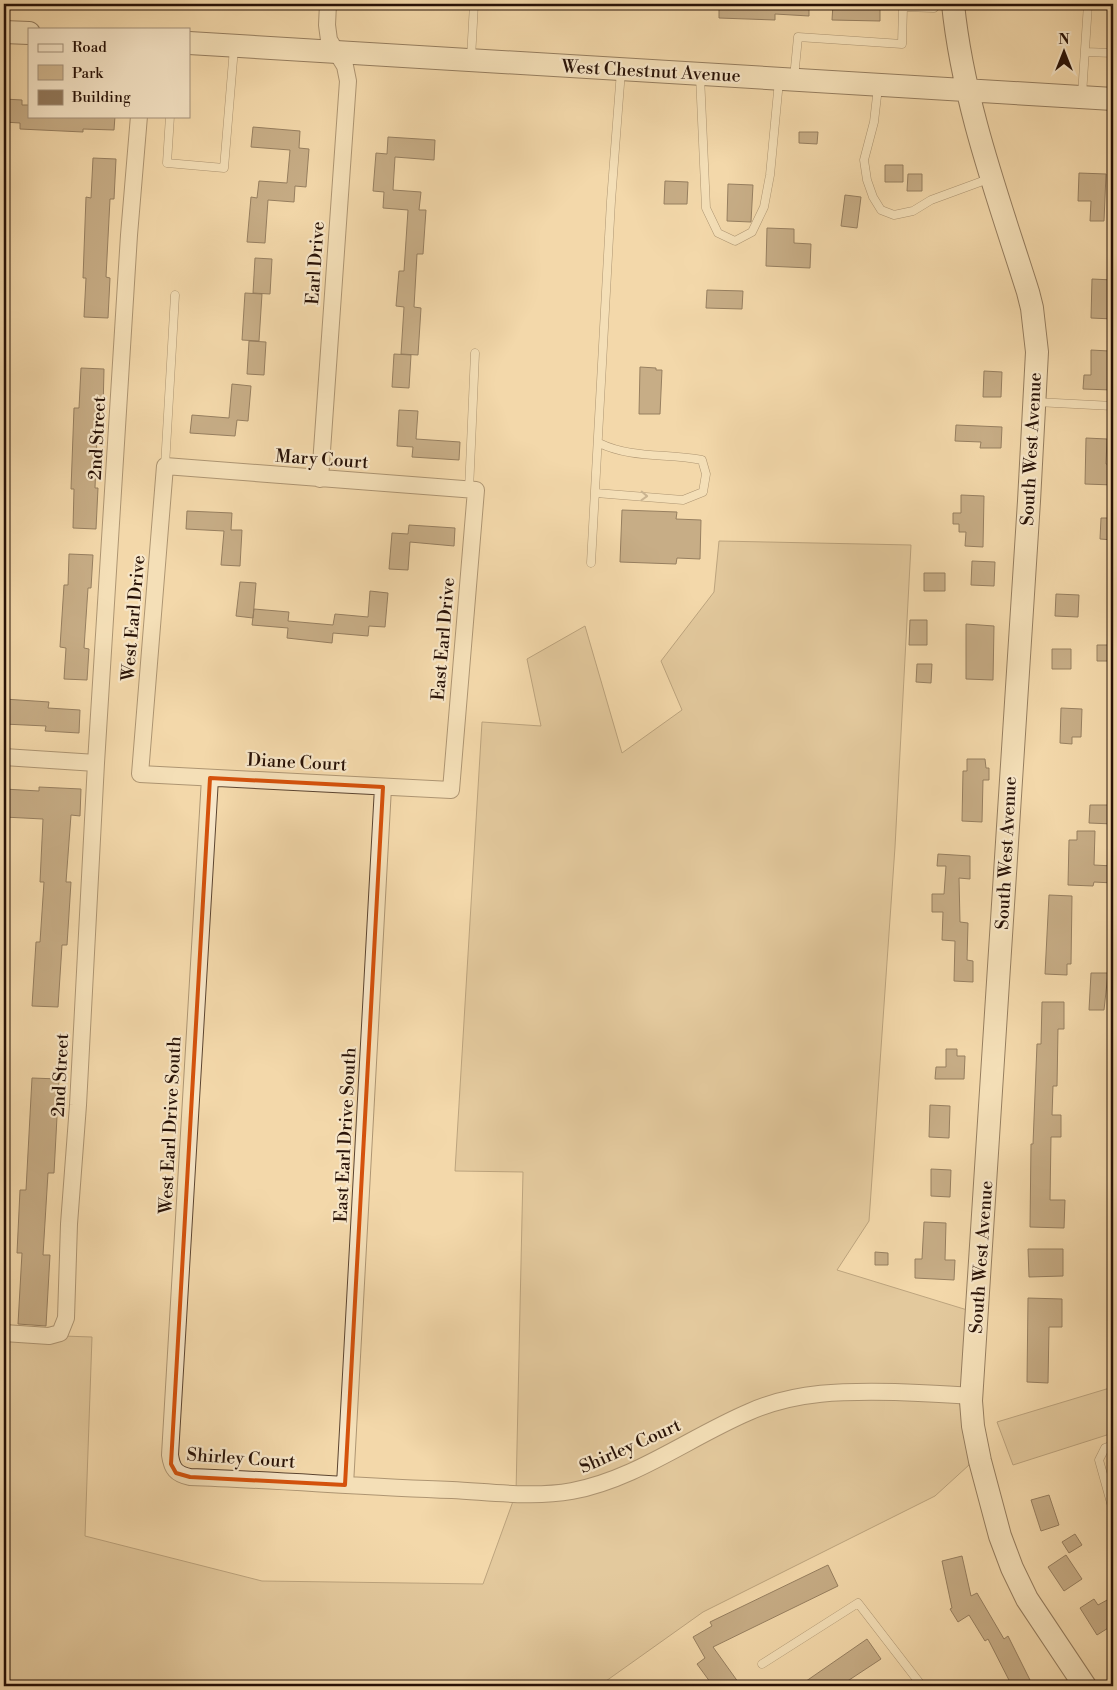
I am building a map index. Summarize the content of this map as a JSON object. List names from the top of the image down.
{
  "streets": {
    "street": [
      "West Chestnut Avenue",
      "Earl Drive",
      "2nd Street",
      "South West Avenue",
      "Mary Court",
      "West Earl Drive",
      "East Earl Drive",
      "Diane Court",
      "West Earl Drive South",
      "East Earl Drive South",
      "Shirley Court"
    ]
  },
  "crossings": [
    ["West Chestnut Avenue", "Earl Drive"],
    ["West Chestnut Avenue", "South West Avenue"],
    ["Earl Drive", "Mary Court"],
    ["South West Avenue", "Shirley Court"],
    ["Mary Court", "West Earl Drive"],
    ["Mary Court", "East Earl Drive"],
    ["West Earl Drive", "Diane Court"],
    ["East Earl Drive", "Diane Court"],
    ["Diane Court", "West Earl Drive South"],
    ["Diane Court", "East Earl Drive South"],
    ["West Earl Drive South", "Shirley Court"],
    ["East Earl Drive South", "Shirley Court"]
  ],
  "legend": ["Road", "Park", "Building"],
  "north": "top"
}
